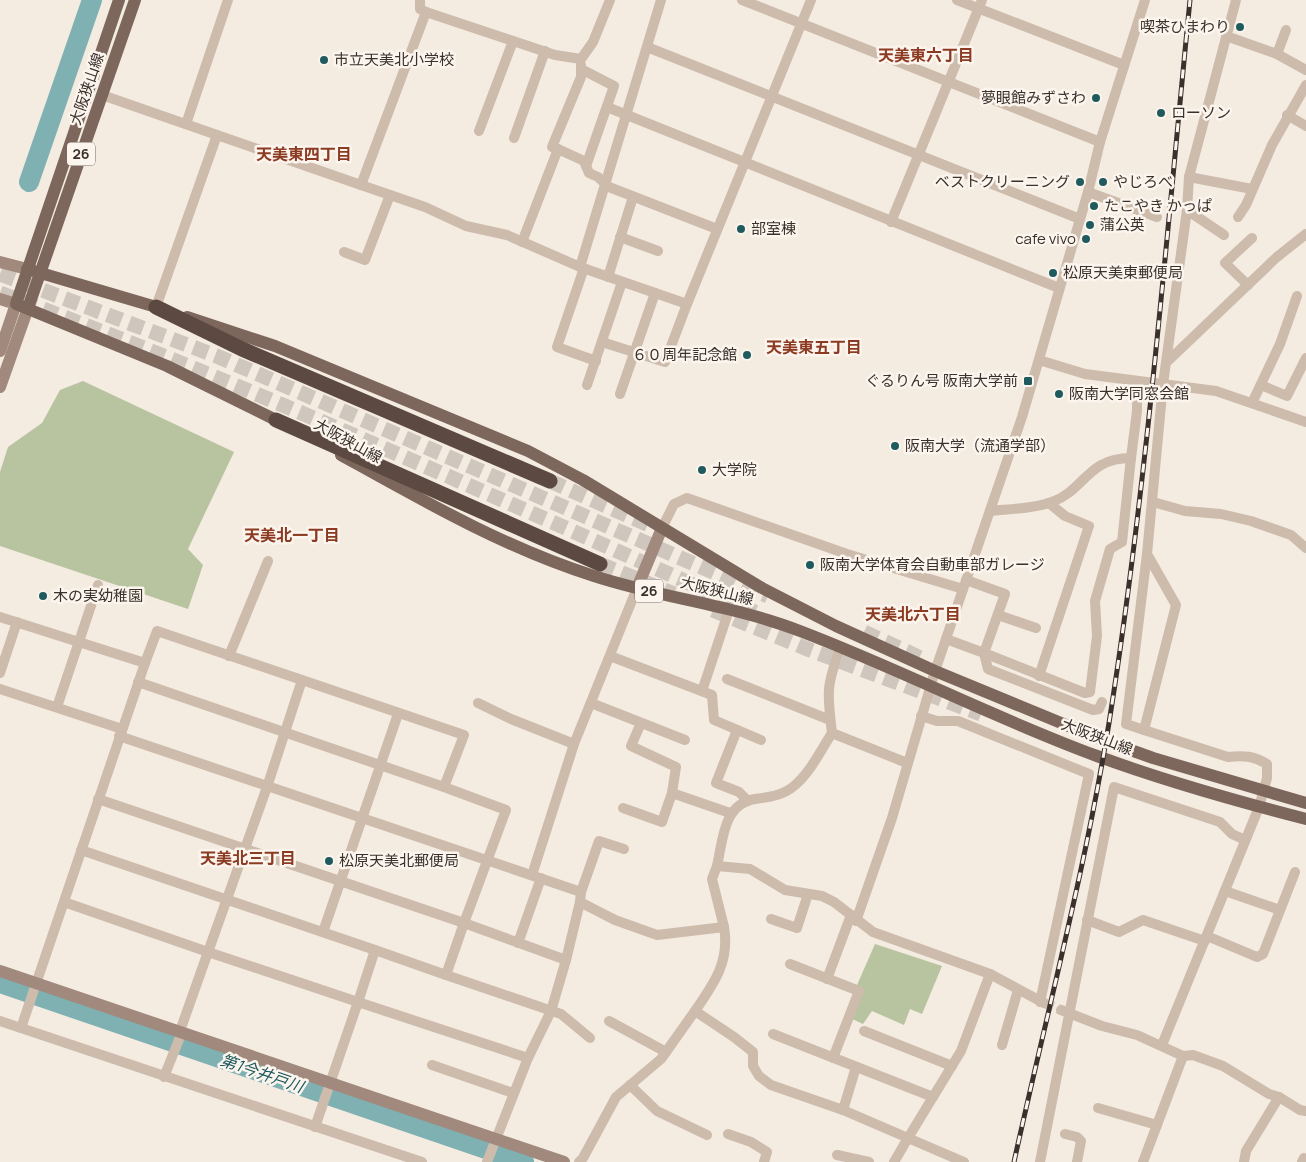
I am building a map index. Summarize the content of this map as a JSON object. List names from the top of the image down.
{
  "streets": {
    "main road": ["大阪狭山線", "26"]
  },
  "districts": [
    "天美東六丁目",
    "天美東四丁目",
    "天美東五丁目",
    "天美北一丁目",
    "天美北六丁目",
    "天美北三丁目"
  ],
  "water": ["第1今井戸川"],
  "places": {
    "other": [
      "喫茶ひまわり",
      "市立天美北小学校",
      "夢眼館みずさわ",
      "ローソン",
      "ベストクリーニング",
      "やじろべ",
      "たこやき かっぱ",
      "蒲公英",
      "部室棟",
      "cafe vivo",
      "松原天美東郵便局",
      "６０周年記念館",
      "阪南大学同窓会館",
      "阪南大学（流通学部）",
      "大学院",
      "阪南大学体育会自動車部ガレージ",
      "木の実幼稚園",
      "松原天美北郵便局"
    ],
    "transit": ["ぐるりん号 阪南大学前"]
  }
}
